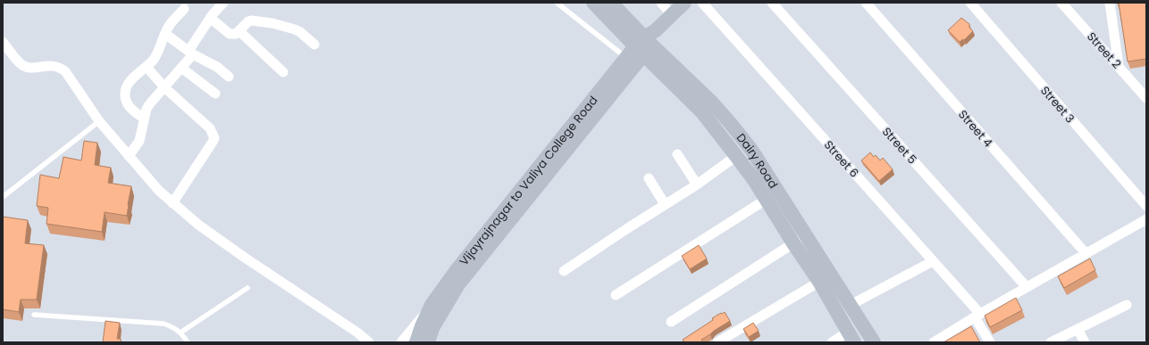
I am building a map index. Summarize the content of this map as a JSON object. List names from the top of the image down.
{
  "streets": {
    "main road": ["Dairy Road", "Vijayrajnagar to Valiya College Road"],
    "street": [
      "Street 2",
      "Street 3",
      "Street 4",
      "Street 5",
      "Street 6"
    ]
  },
  "crossings": [
    ["Dairy Road", "Vijayrajnagar to Valiya College Road"]
  ]
}
